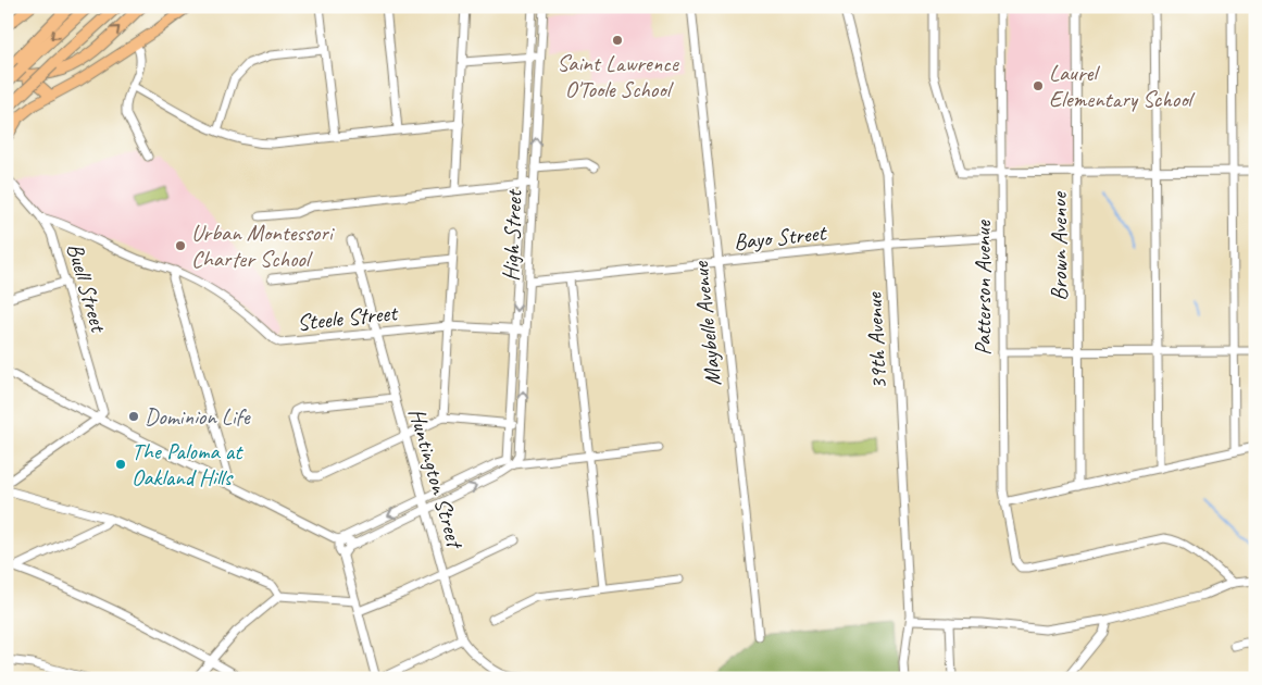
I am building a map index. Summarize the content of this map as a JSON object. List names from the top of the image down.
{
  "streets": {
    "street": [
      "High Street",
      "Bayo Street",
      "Brown Avenue",
      "Buell Street",
      "Patterson Avenue",
      "Steele Street",
      "Maybelle Avenue",
      "39th Avenue",
      "Huntington Street"
    ]
  },
  "crossings": [
    ["High Street", "Bayo Street"],
    ["High Street", "Steele Street"],
    ["Bayo Street", "Patterson Avenue"],
    ["Bayo Street", "Maybelle Avenue"],
    ["Bayo Street", "39th Avenue"],
    ["Buell Street", "Steele Street"],
    ["Steele Street", "Huntington Street"]
  ],
  "places": [
    "Saint Lawrence O'Toole School",
    "Laurel Elementary School",
    "Urban Montessori Charter School",
    "Dominion Life",
    "The Paloma at Oakland Hills"
  ]
}
